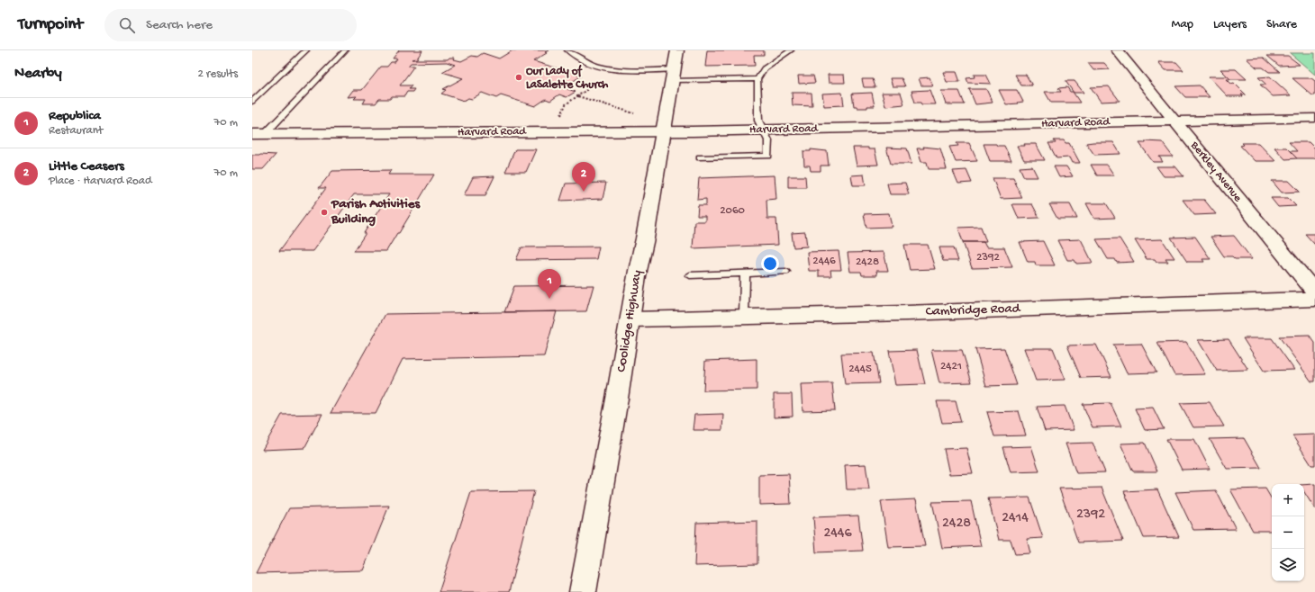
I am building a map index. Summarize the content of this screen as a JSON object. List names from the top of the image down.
{
  "streets": {
    "main road": ["Coolidge Highway"],
    "street": ["Harvard Road", "Berkley Avenue", "Cambridge Road"]
  },
  "crossings": [
    ["Harvard Road", "Berkley Avenue"],
    ["Harvard Road", "Coolidge Highway"],
    ["Cambridge Road", "Coolidge Highway"]
  ],
  "places": ["Our Lady of LaSalette Church", "Parish Activities Building"],
  "house_numbers": [
    "2060",
    "2392",
    "2446",
    "2428",
    "2421",
    "2445",
    "2392",
    "2414",
    "2428",
    "2446"
  ],
  "page": {
    "header": "Turnpoint",
    "search": "Search here",
    "nav": ["Map", "Layers", "Share"],
    "heading": ["Nearby", "2 results"],
    "list": [
      {
        "mark": "1",
        "name": "Republica",
        "note": "Restaurant",
        "value": "70 m"
      },
      {
        "mark": "2",
        "name": "Little Ceasers",
        "note": "Place · Harvard Road",
        "value": "70 m"
      }
    ],
    "pins": ["2", "1"],
    "map_buttons": ["+", "−"]
  }
}
